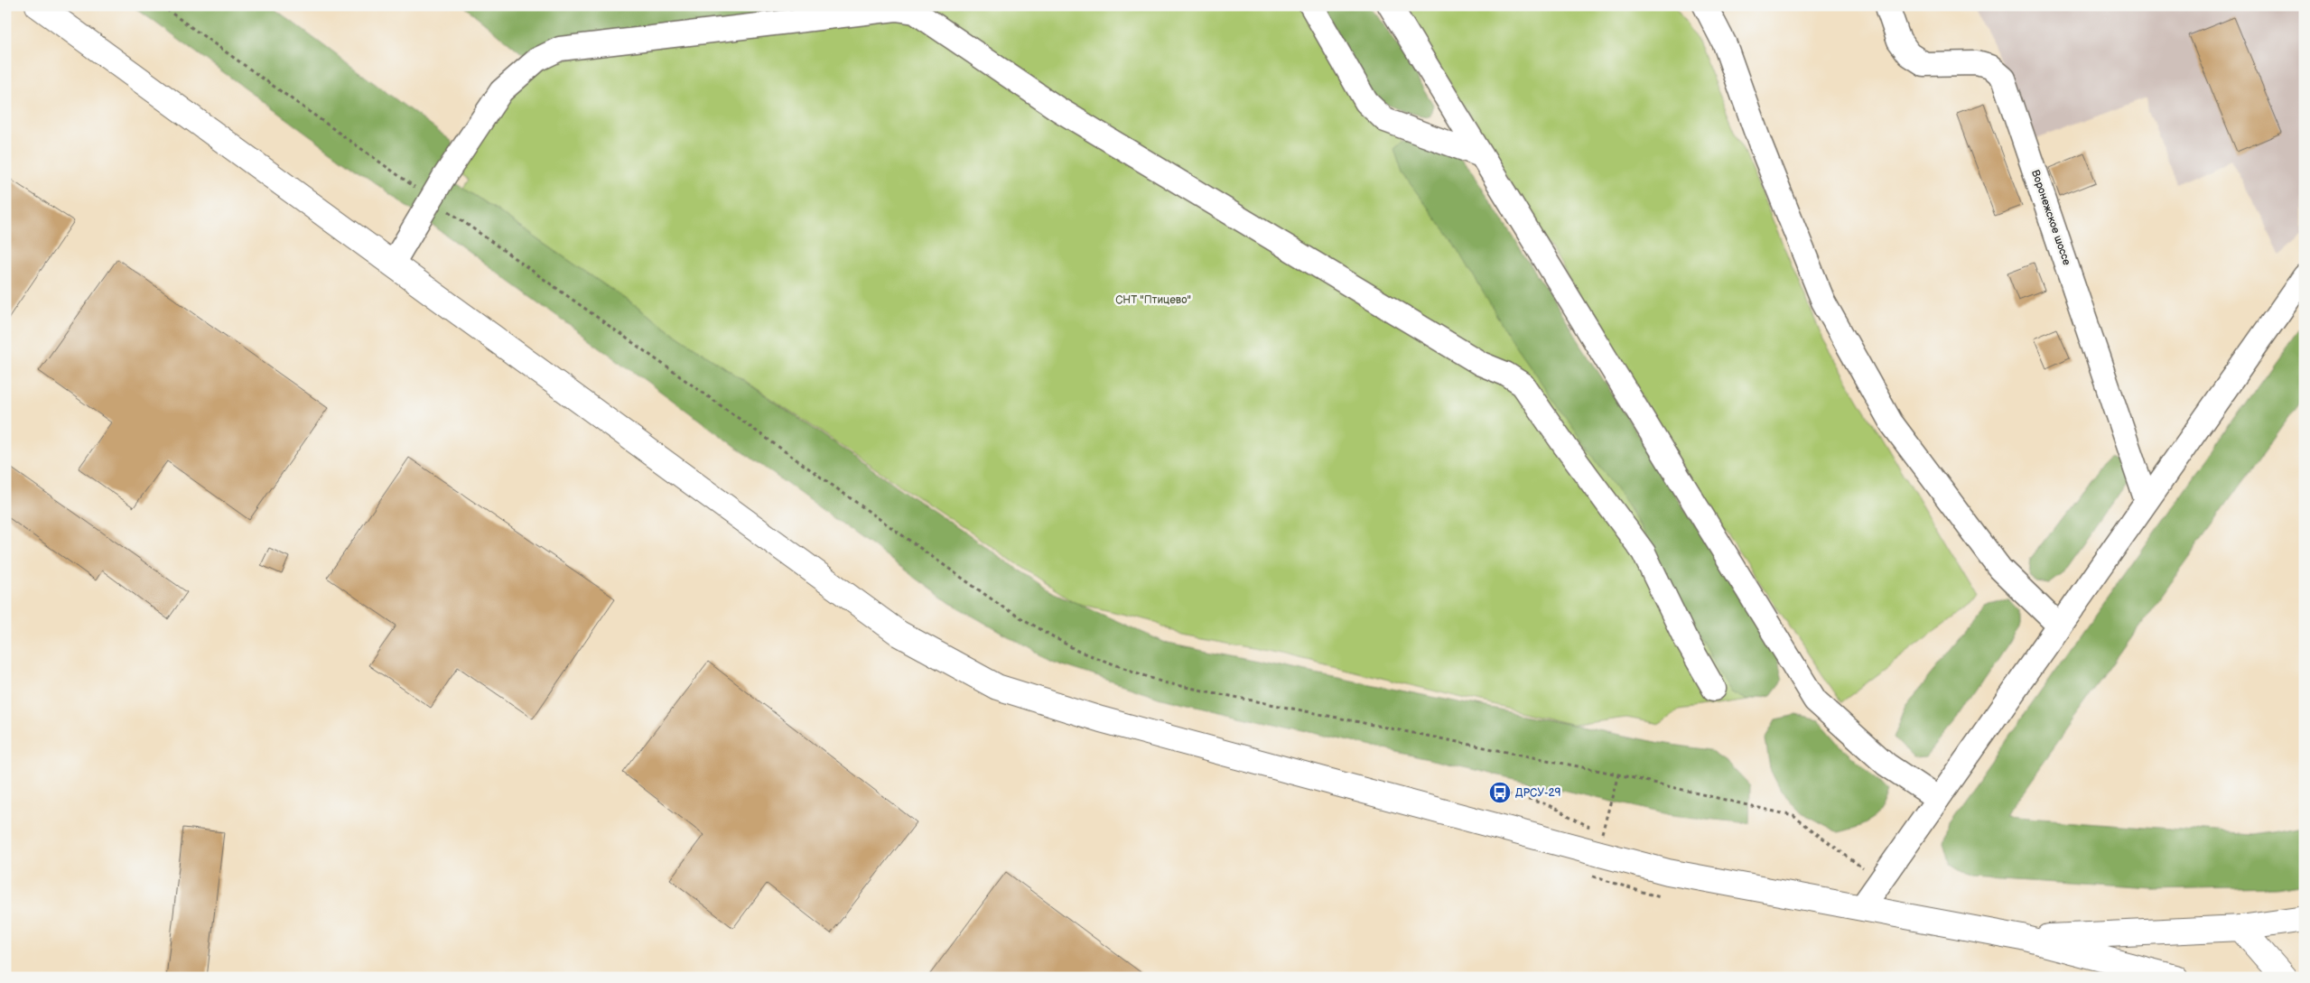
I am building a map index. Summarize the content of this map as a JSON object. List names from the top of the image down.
{
  "streets": {
    "street": ["Воронежское шоссе"]
  },
  "parks": ["СНТ \"Птицево\""],
  "places": {
    "bus stop": ["ДРСУ-29"]
  }
}
